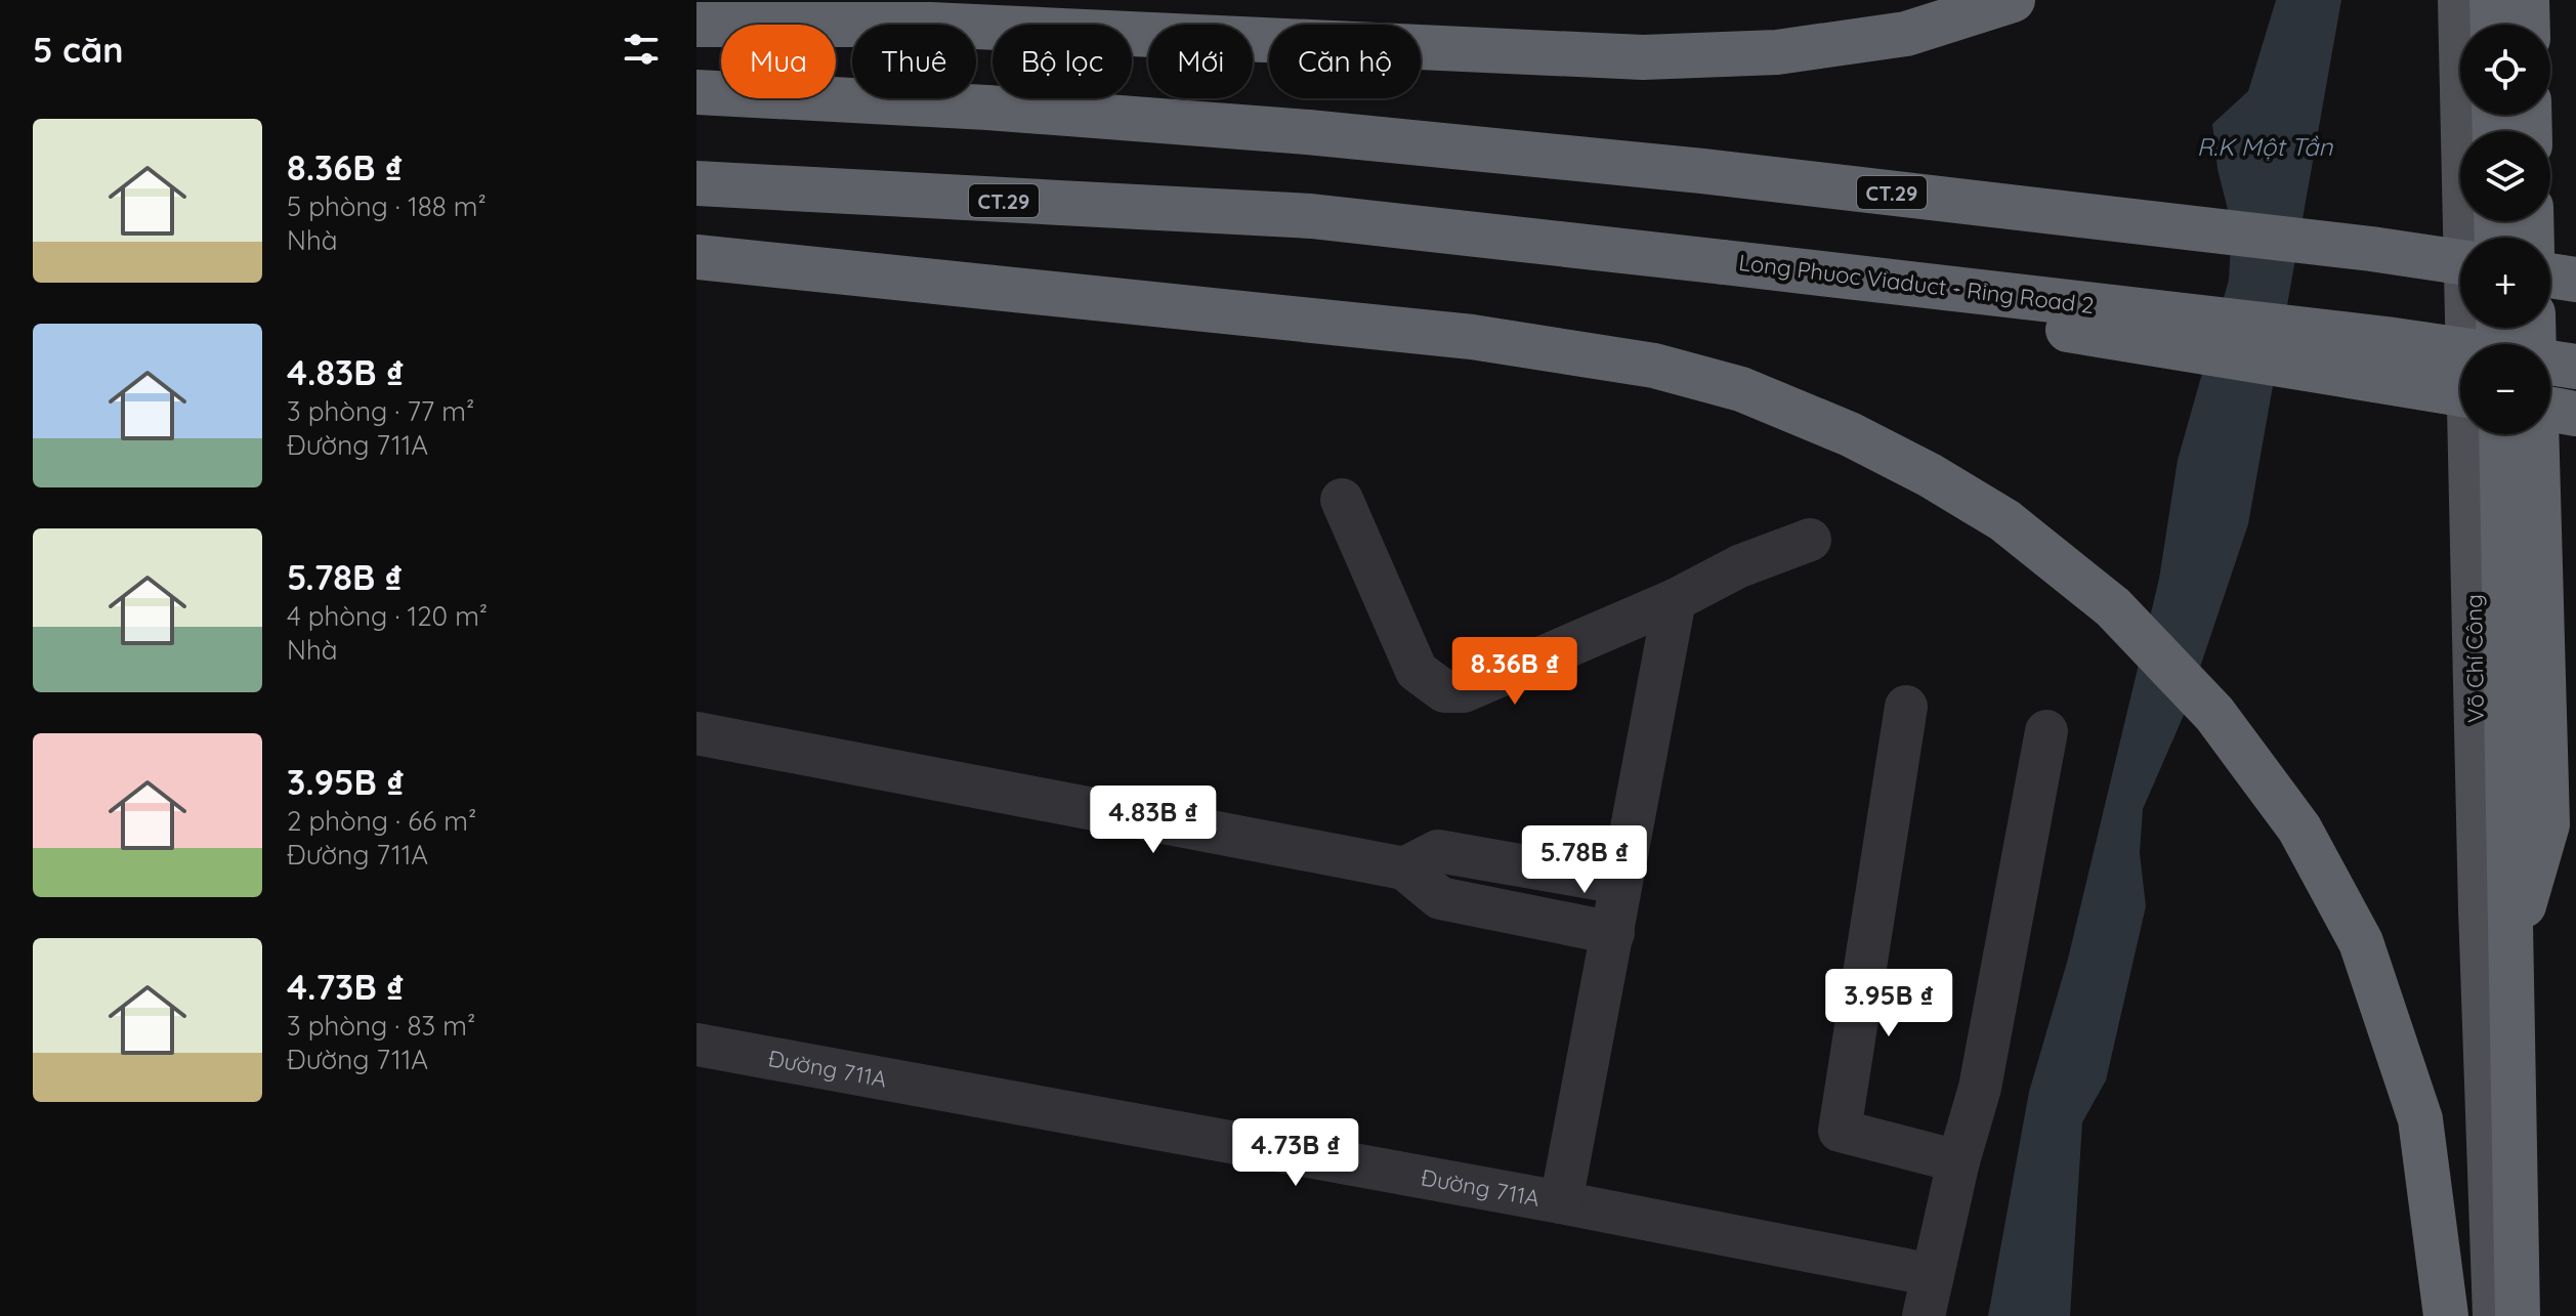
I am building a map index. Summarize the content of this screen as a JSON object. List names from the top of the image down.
{
  "streets": {
    "highway": ["CT.29", "Long Phuoc Viaduct - Ring Road 2", "Võ Chí Công"],
    "street": ["Đường 711A"]
  },
  "water": ["R.K Một Tần"],
  "page": {
    "heading": "5 căn",
    "map_buttons": ["+", "−"],
    "chip": [
      "Mua",
      "Thuê",
      "Bộ lọc",
      "Mới",
      "Căn hộ"
    ],
    "list": [
      {
        "name": "8.36B ₫",
        "note": "5 phòng · 188 m² · Nhà"
      },
      {
        "name": "4.83B ₫",
        "note": "3 phòng · 77 m² · Đường 711A"
      },
      {
        "name": "5.78B ₫",
        "note": "4 phòng · 120 m² · Nhà"
      },
      {
        "name": "3.95B ₫",
        "note": "2 phòng · 66 m² · Đường 711A"
      },
      {
        "name": "4.73B ₫",
        "note": "3 phòng · 83 m² · Đường 711A"
      }
    ],
    "price": [
      "8.36B ₫",
      "4.83B ₫",
      "5.78B ₫",
      "3.95B ₫",
      "4.73B ₫"
    ]
  }
}
